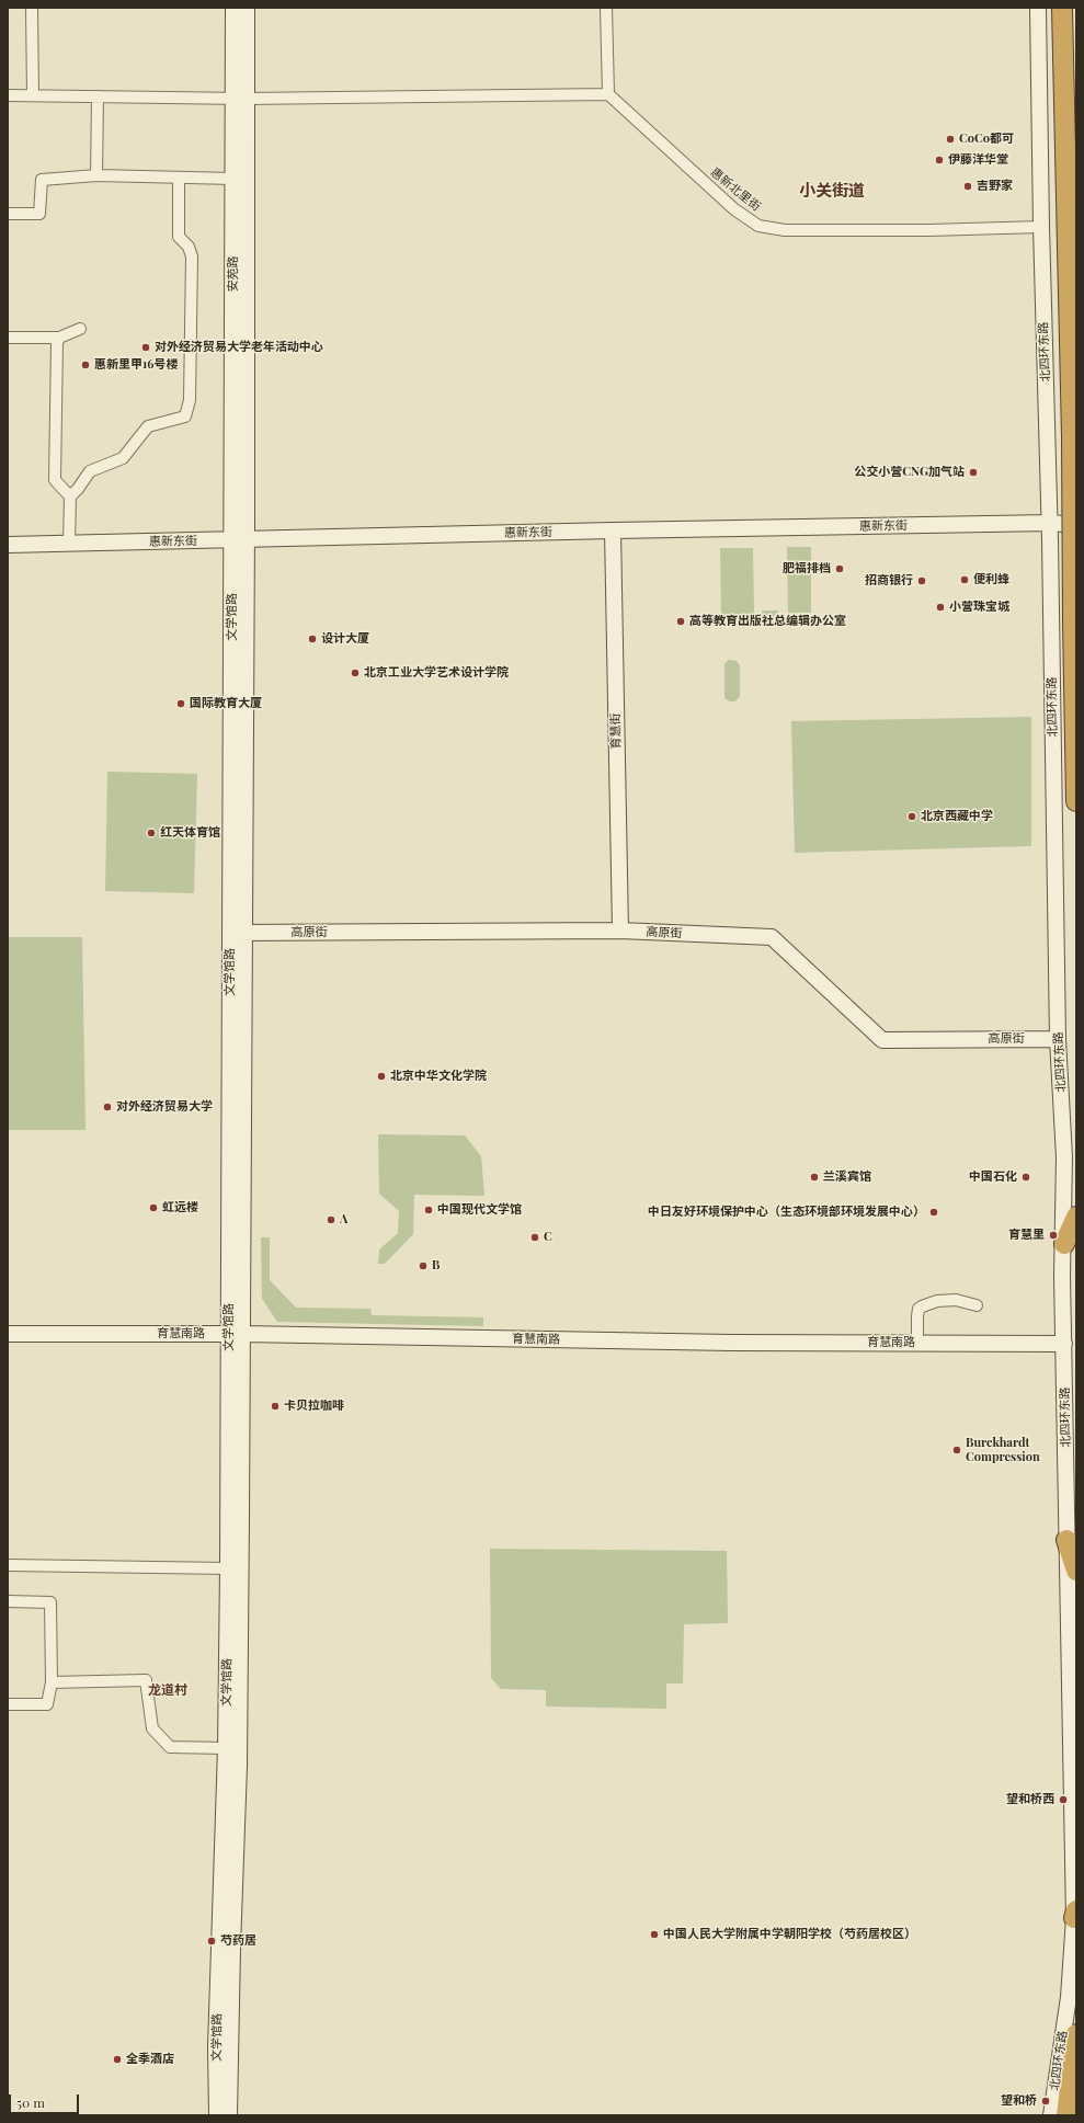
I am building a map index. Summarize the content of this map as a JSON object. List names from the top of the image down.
{
  "streets": {
    "highway": ["北四环东路"],
    "street": [
      "惠新北里街",
      "安苑路",
      "惠新东街",
      "文学馆路",
      "育慧街",
      "高原街",
      "育慧南路"
    ]
  },
  "crossings": [
    ["惠新北里街", "北四环东路"],
    ["安苑路", "惠新东街"],
    ["安苑路", "文学馆路"],
    ["北四环东路", "惠新东街"],
    ["北四环东路", "高原街"],
    ["北四环东路", "育慧南路"],
    ["惠新东街", "文学馆路"],
    ["惠新东街", "育慧街"],
    ["文学馆路", "高原街"],
    ["文学馆路", "育慧南路"],
    ["育慧街", "高原街"]
  ],
  "districts": ["小关街道", "龙道村"],
  "places": [
    "CoCo都可",
    "伊藤洋华堂",
    "吉野家",
    "对外经济贸易大学老年活动中心",
    "惠新里甲16号楼",
    "公交小营CNG加气站",
    "肥福排档",
    "便利蜂",
    "招商银行",
    "小营珠宝城",
    "高等教育出版社总编辑办公室",
    "设计大厦",
    "北京工业大学艺术设计学院",
    "国际教育大厦",
    "北京西藏中学",
    "红天体育馆",
    "北京中华文化学院",
    "对外经济贸易大学",
    "兰溪宾馆",
    "中国石化",
    "虹远楼",
    "中国现代文学馆",
    "中日友好环境保护中心（生态环境部环境发展中心）",
    "A",
    "育慧里",
    "C",
    "B",
    "卡贝拉咖啡",
    "Burckhardt Compression",
    "望和桥西",
    "中国人民大学附属中学朝阳学校（芍药居校区）",
    "芍药居",
    "全季酒店",
    "望和桥"
  ],
  "scale_bar": "50 m"
}
